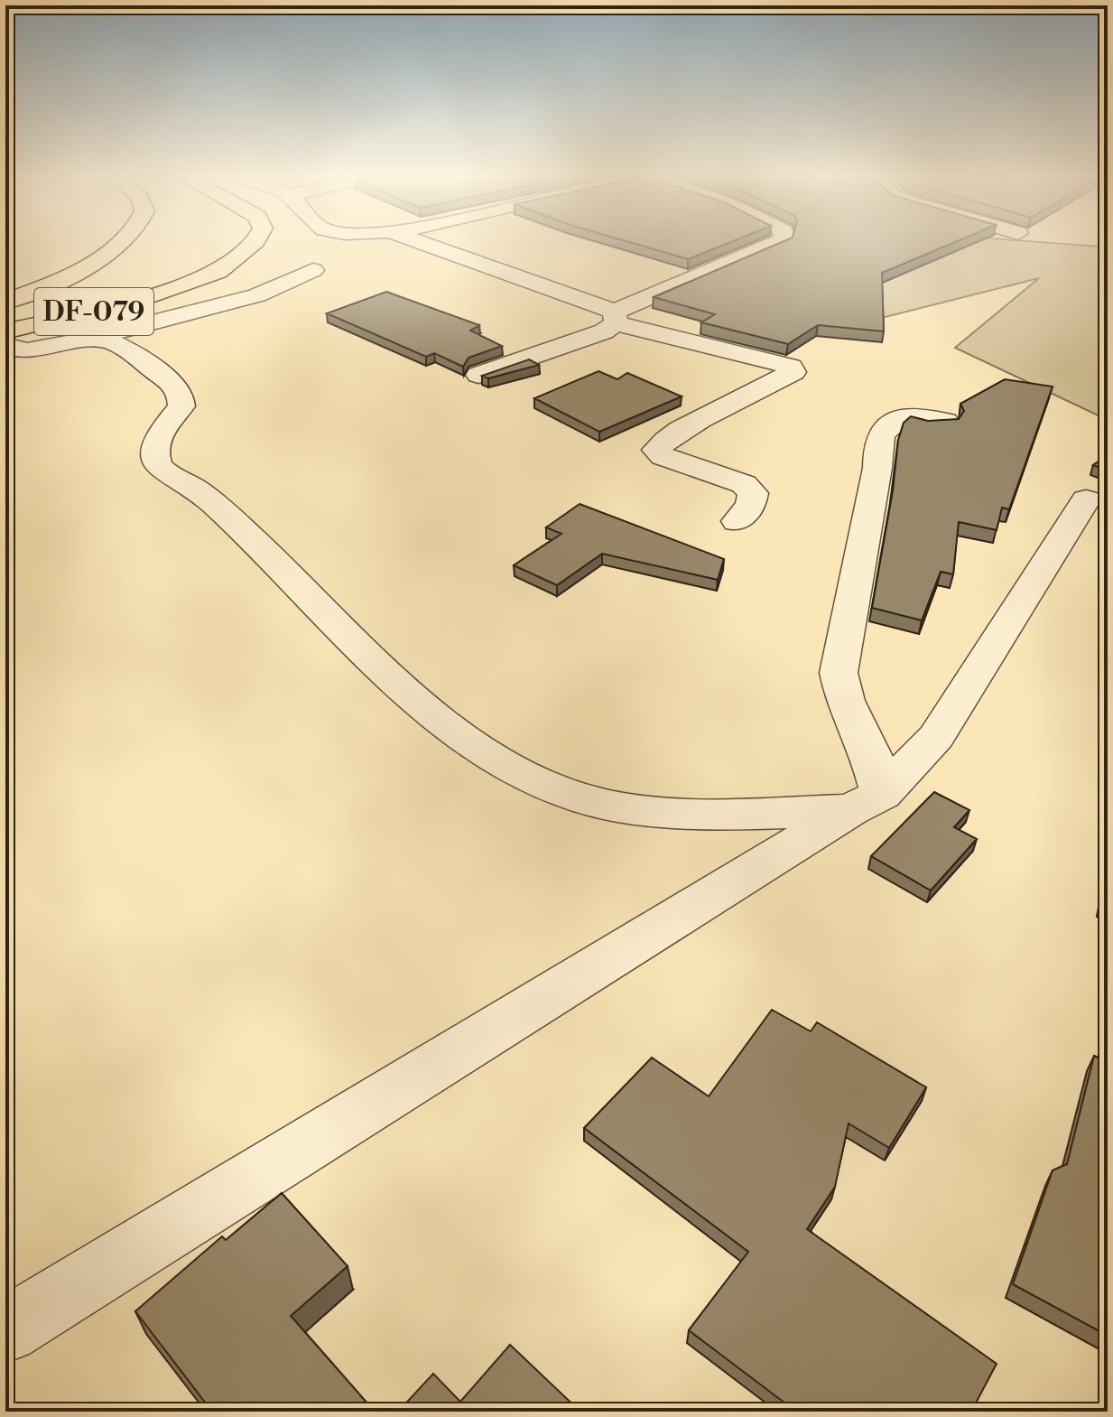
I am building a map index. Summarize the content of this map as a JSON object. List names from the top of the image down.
{
  "streets": {
    "main road": ["DF-079"]
  }
}
